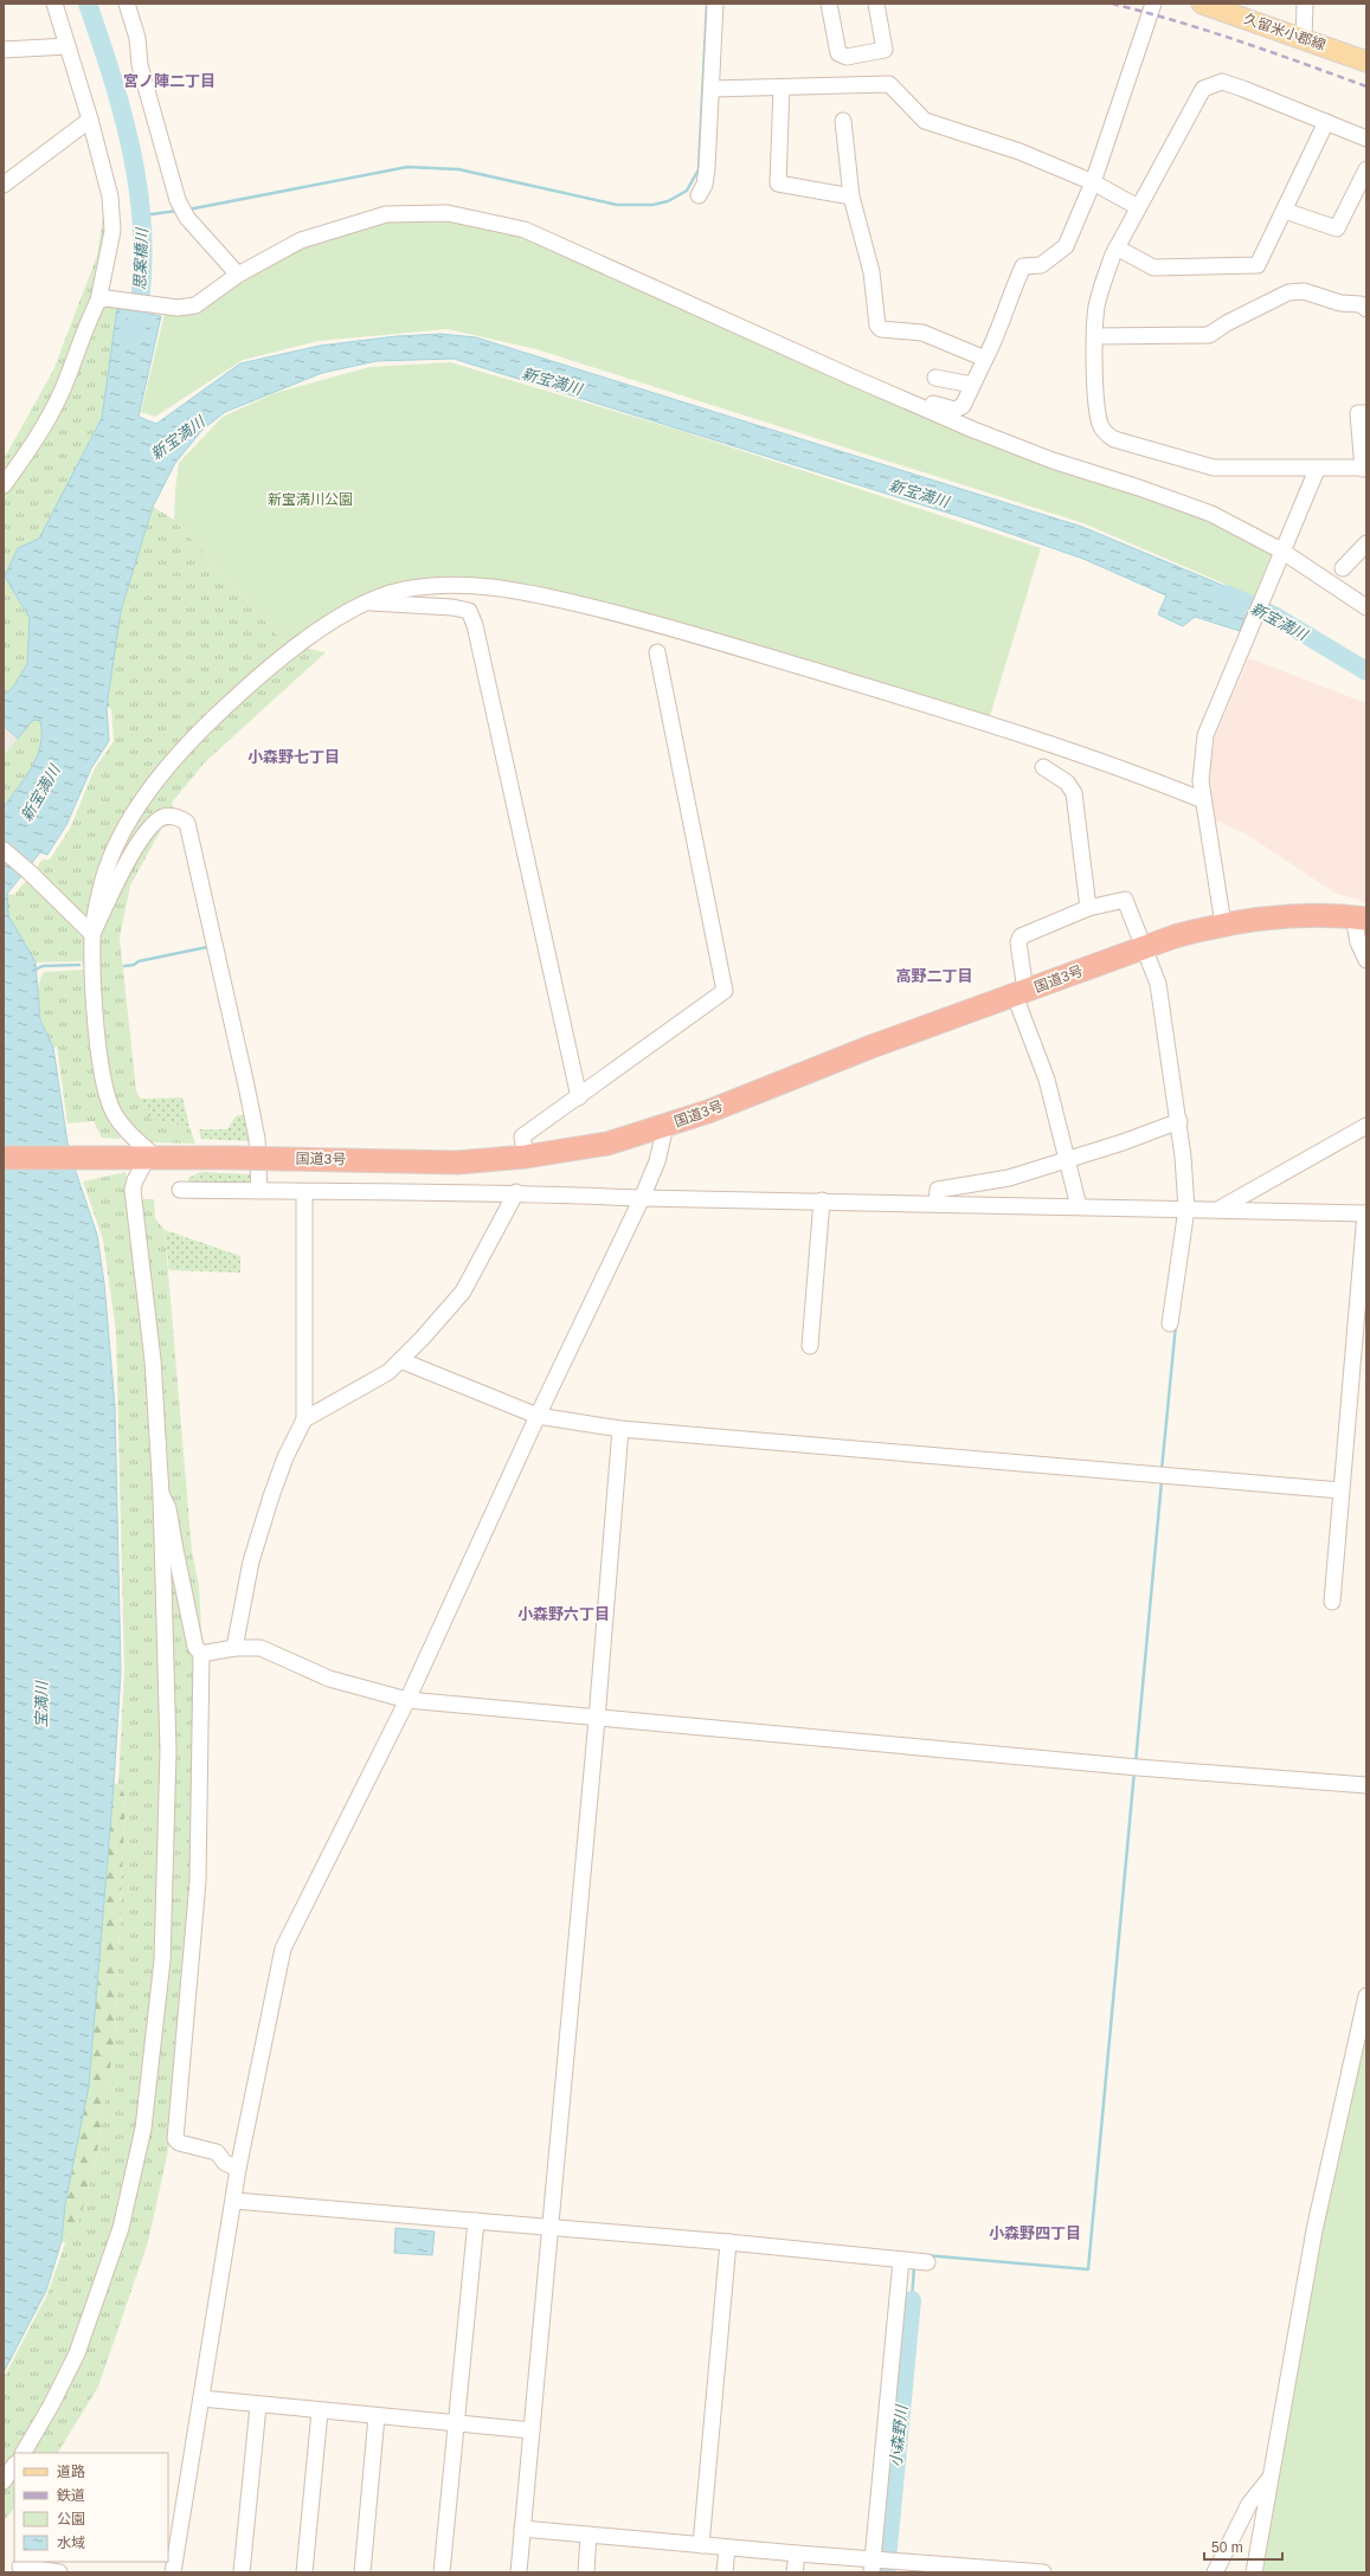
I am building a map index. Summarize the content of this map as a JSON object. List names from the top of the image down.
{
  "streets": {
    "highway": ["国道3号"],
    "main road": ["久留米小郡線"]
  },
  "districts": [
    "宮ノ陣二丁目",
    "小森野七丁目",
    "高野二丁目",
    "小森野六丁目",
    "小森野四丁目"
  ],
  "water": [
    "思案橋川",
    "新宝満川",
    "宝満川",
    "小森野川"
  ],
  "parks": ["新宝満川公園"],
  "legend": [
    "道路",
    "鉄道",
    "公園",
    "水域"
  ],
  "scale_bar": "50 m"
}
